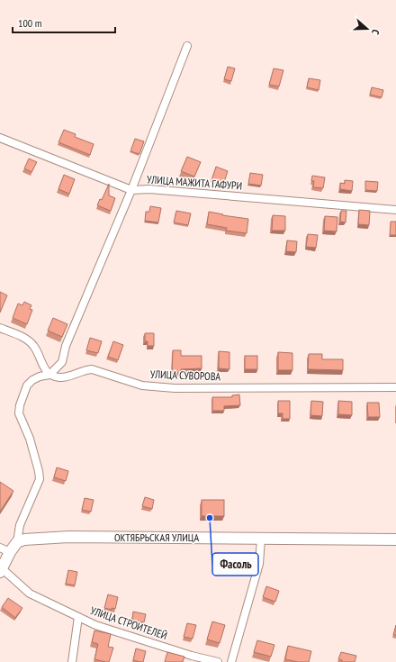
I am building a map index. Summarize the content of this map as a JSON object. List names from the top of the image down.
{
  "streets": {
    "street": [
      "УЛИЦА МАЖИТА ГАФУРИ",
      "УЛИЦА СУВОРОВА",
      "ОКТЯБРЬСКАЯ УЛИЦА",
      "УЛИЦА СТРОИТЕЛЕЙ"
    ]
  },
  "places": ["Фасоль"],
  "scale_bar": "100 m",
  "north": "right"
}
